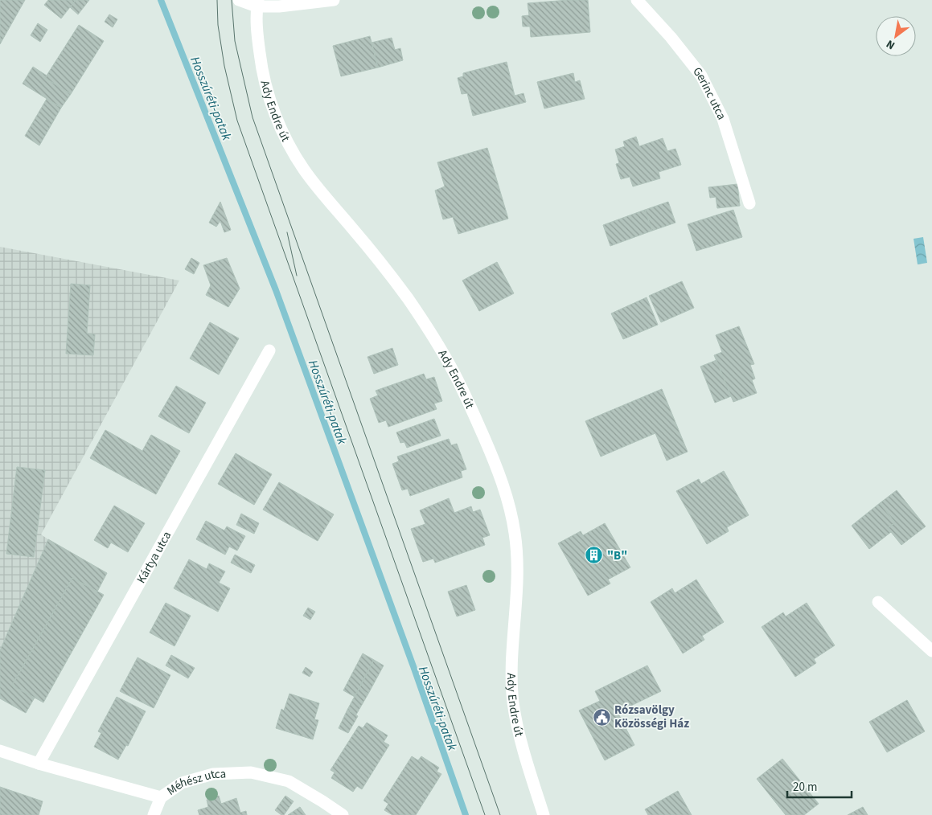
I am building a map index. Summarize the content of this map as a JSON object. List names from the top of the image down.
{
  "streets": {
    "street": [
      "Gerinc utca",
      "Ady Endre út",
      "Kártya utca",
      "Méhész utca"
    ]
  },
  "crossings": [
    ["Kártya utca", "Méhész utca"]
  ],
  "water": ["Hosszúréti-patak"],
  "places": {
    "building": ["\"B\""],
    "public building": ["Rózsavölgy Közösségi Ház"]
  },
  "scale_bar": "20 m",
  "north": "bottom left"
}
